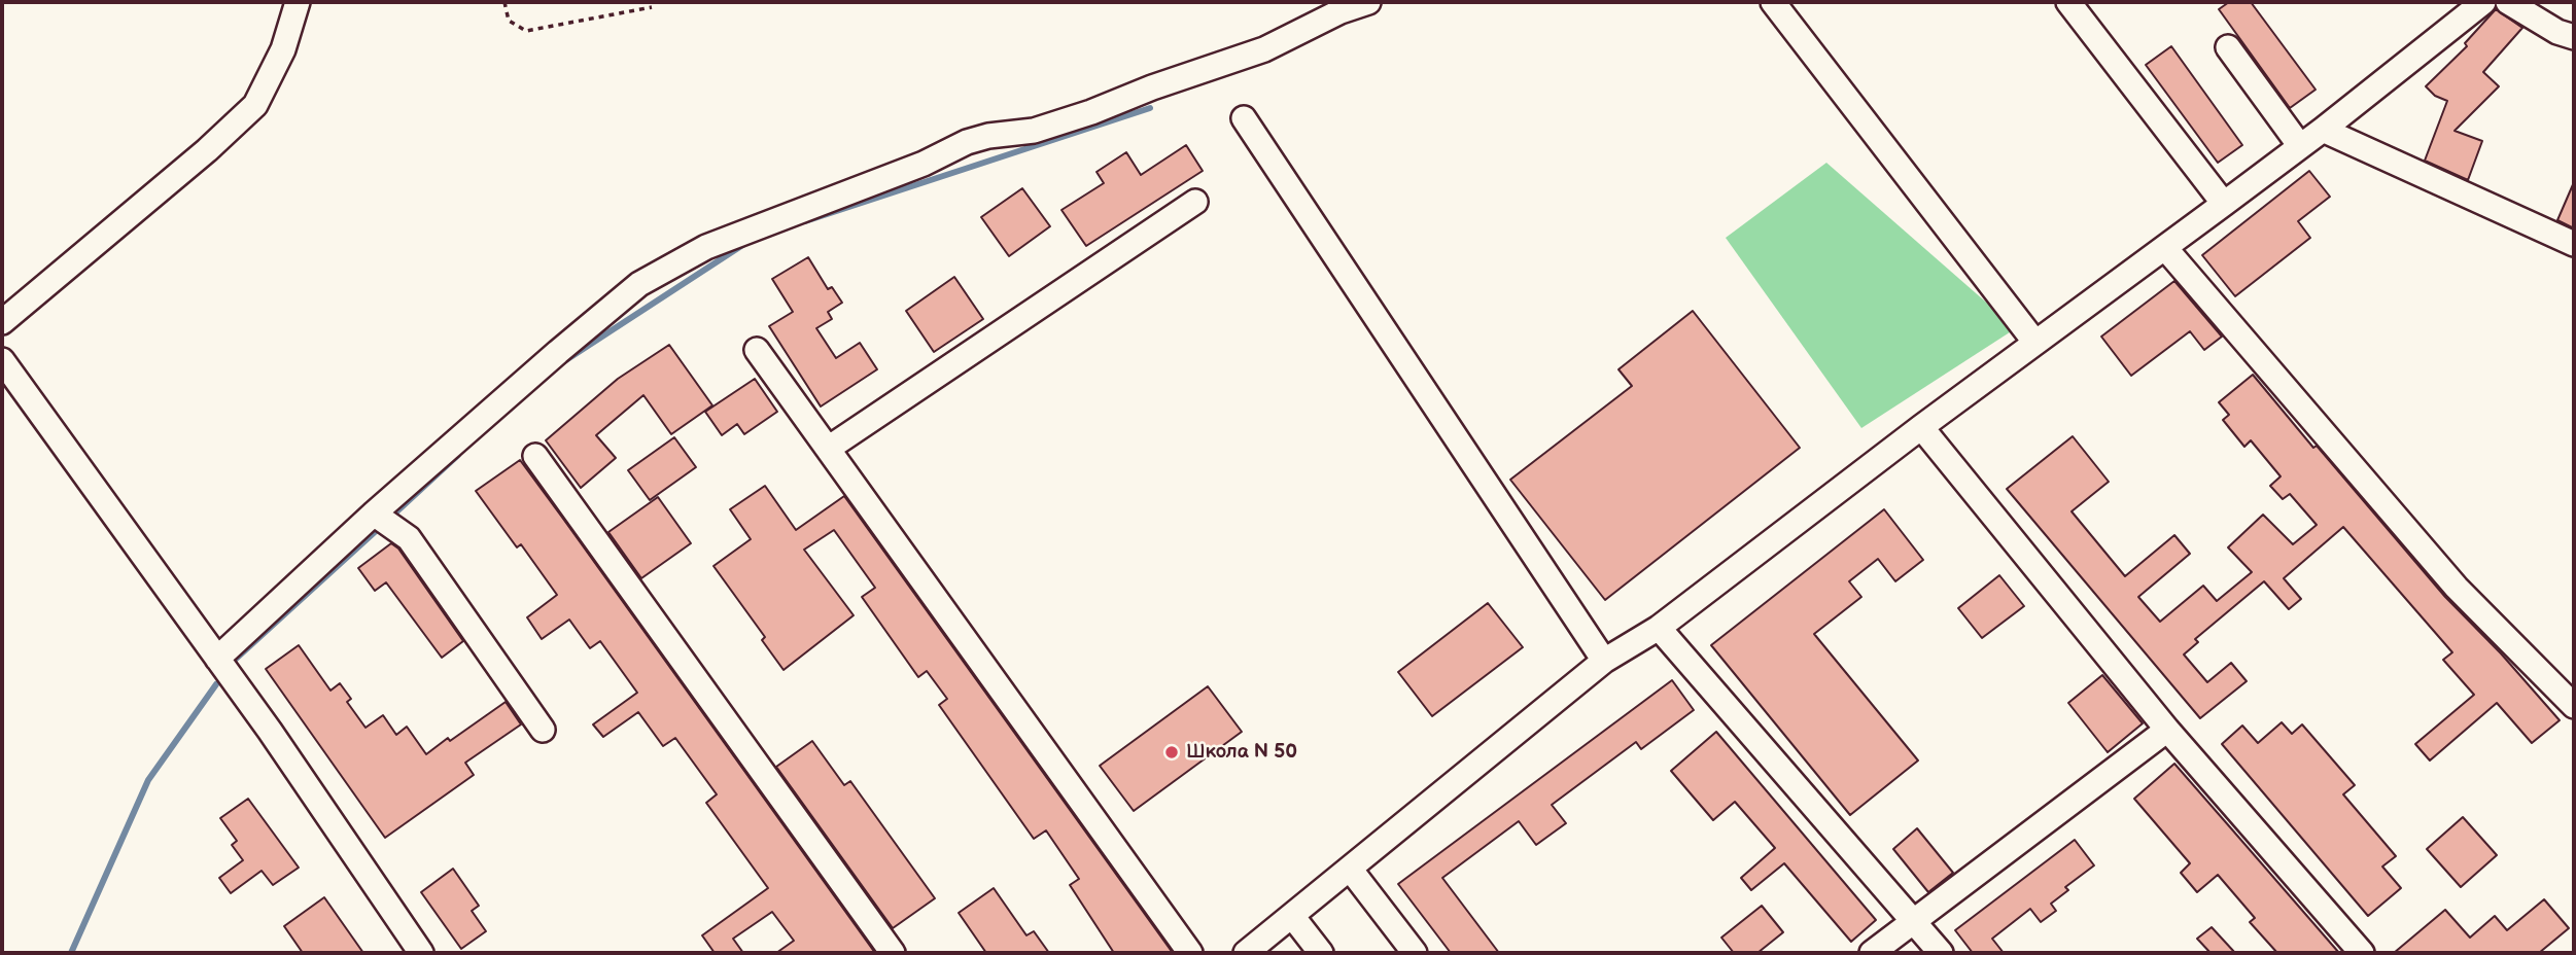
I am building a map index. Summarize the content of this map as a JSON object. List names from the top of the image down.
{
  "places": ["Школа N 50"]
}
